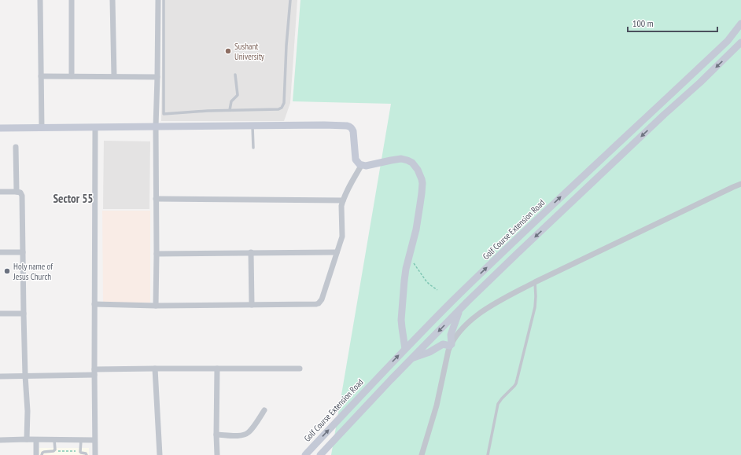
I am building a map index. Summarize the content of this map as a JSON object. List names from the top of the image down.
{
  "streets": {
    "main road": ["Golf Course Extension Road"]
  },
  "districts": ["Sector 55"],
  "places": ["Sushant University", "Holy name of Jesus Church"],
  "scale_bar": "100 m"
}
